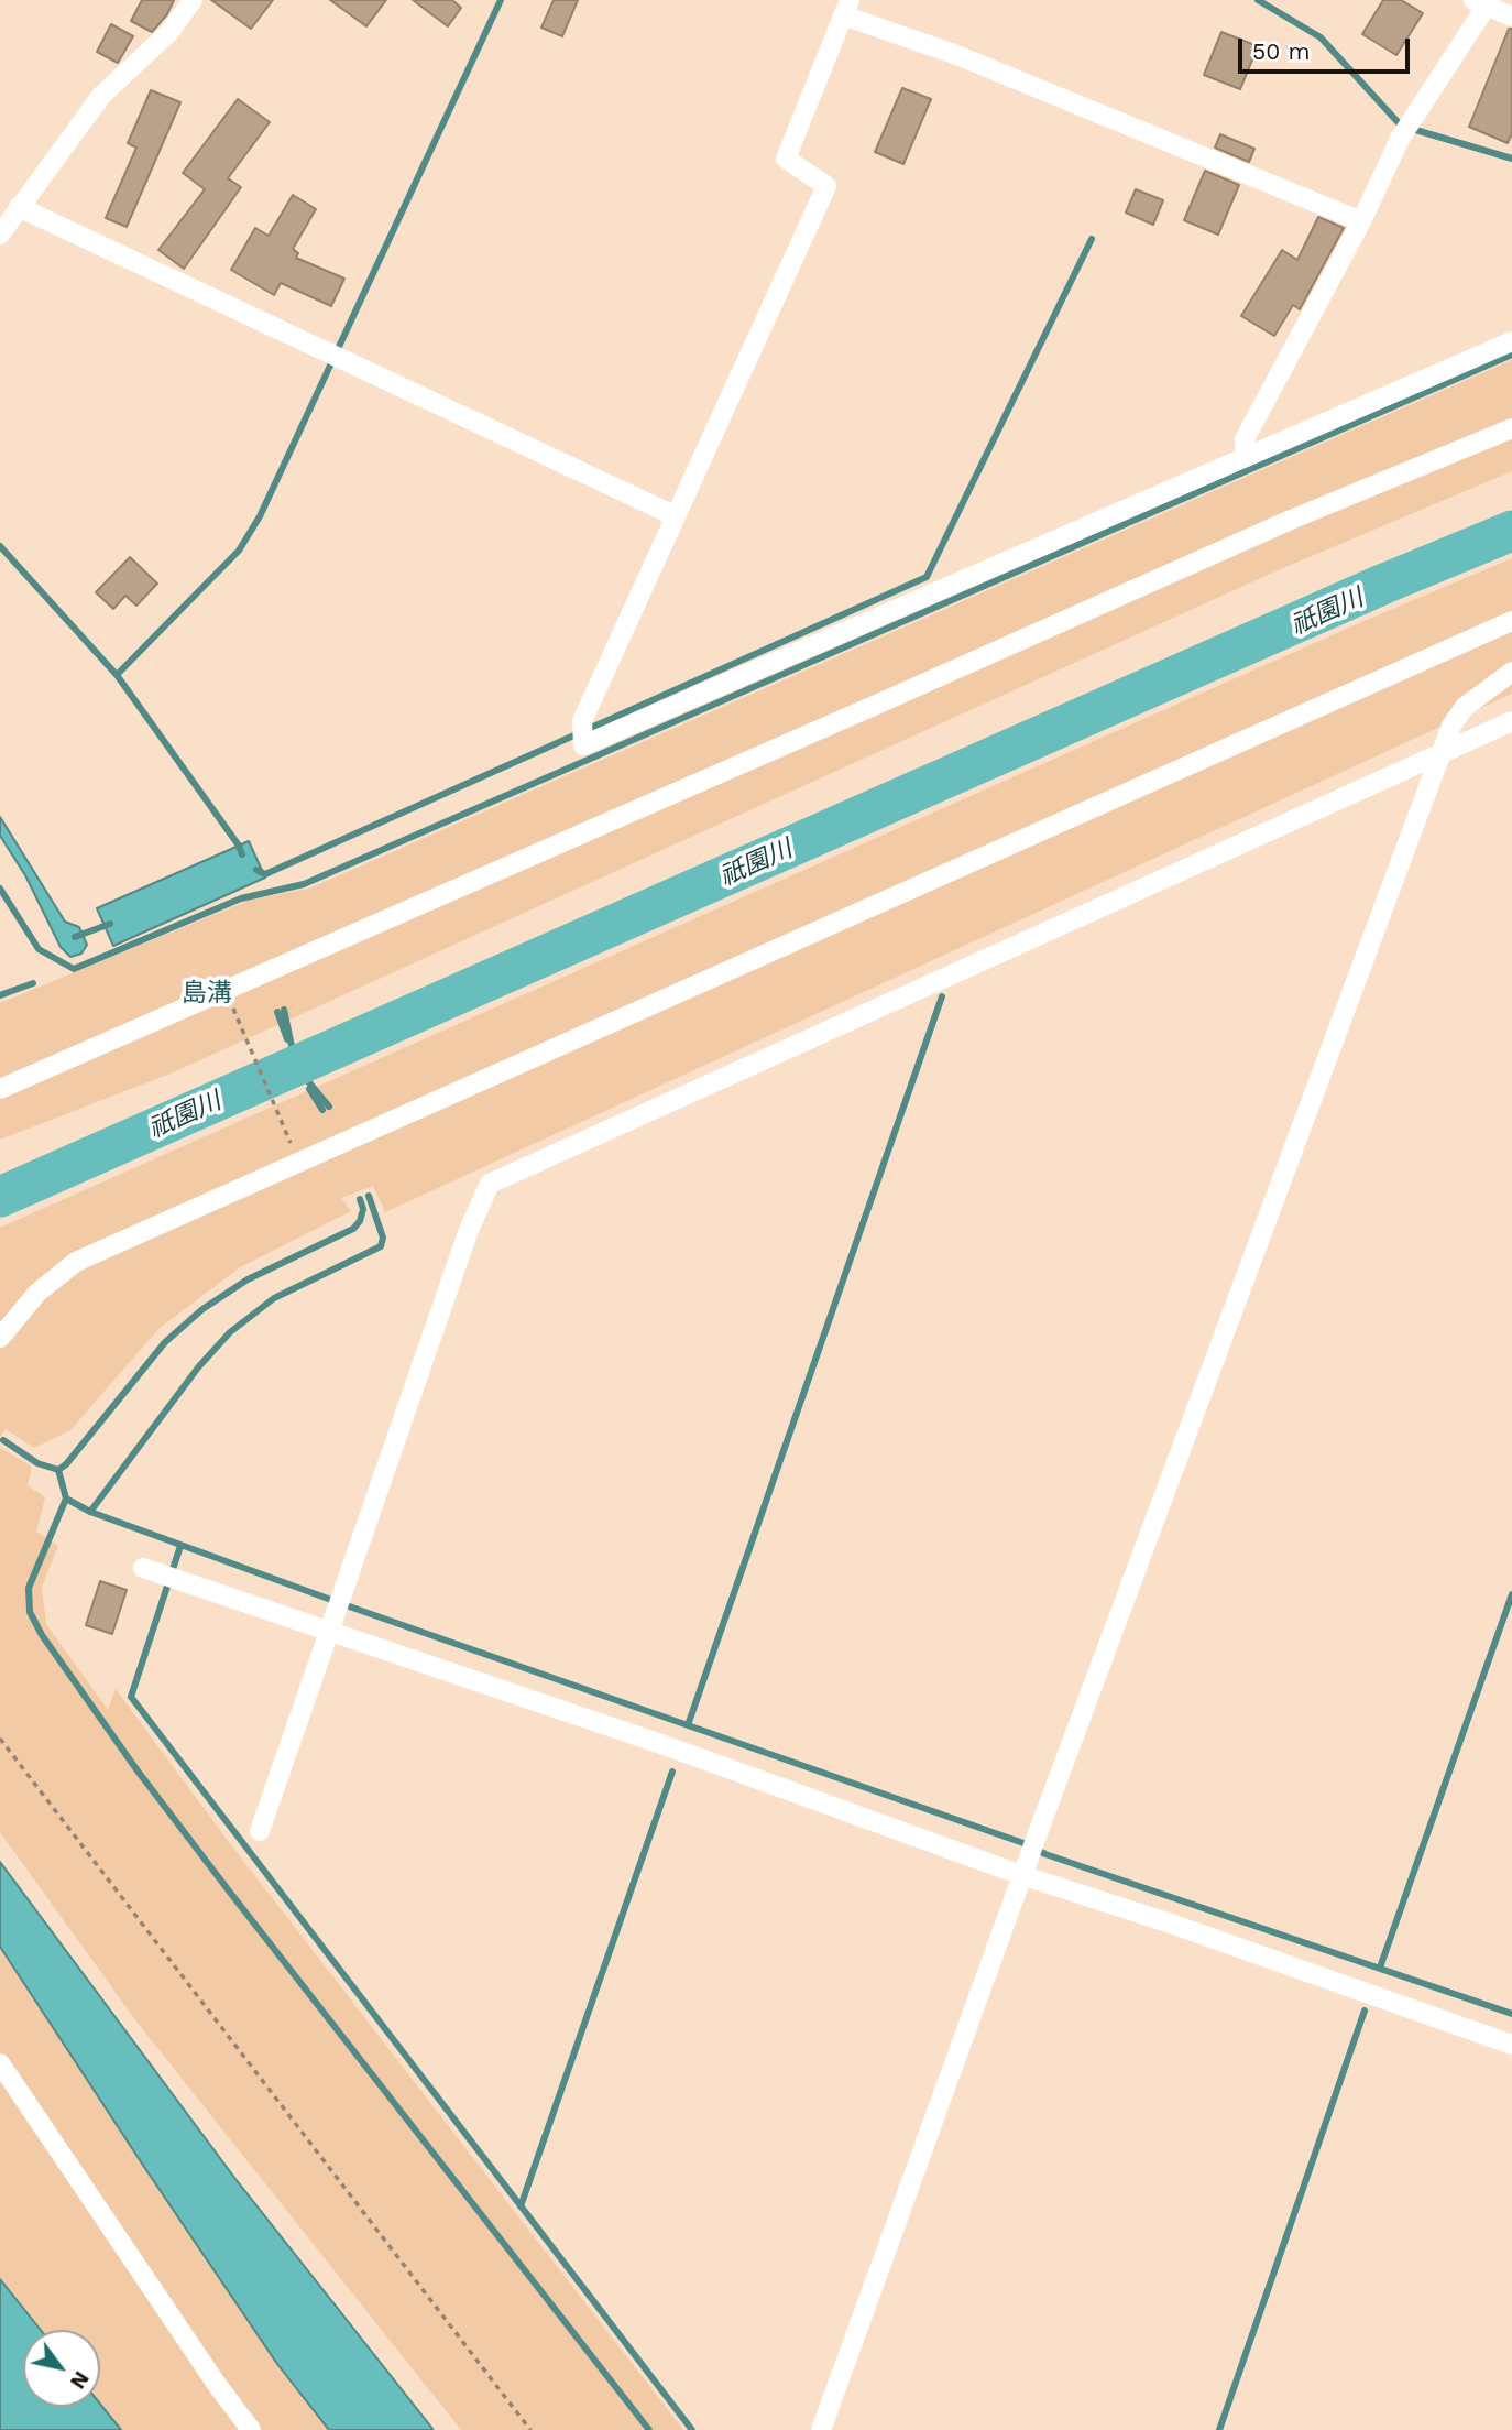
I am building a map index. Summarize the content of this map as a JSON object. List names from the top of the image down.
{
  "districts": ["島溝"],
  "water": ["祇園川"],
  "scale_bar": "50 m",
  "north": "bottom right"
}
